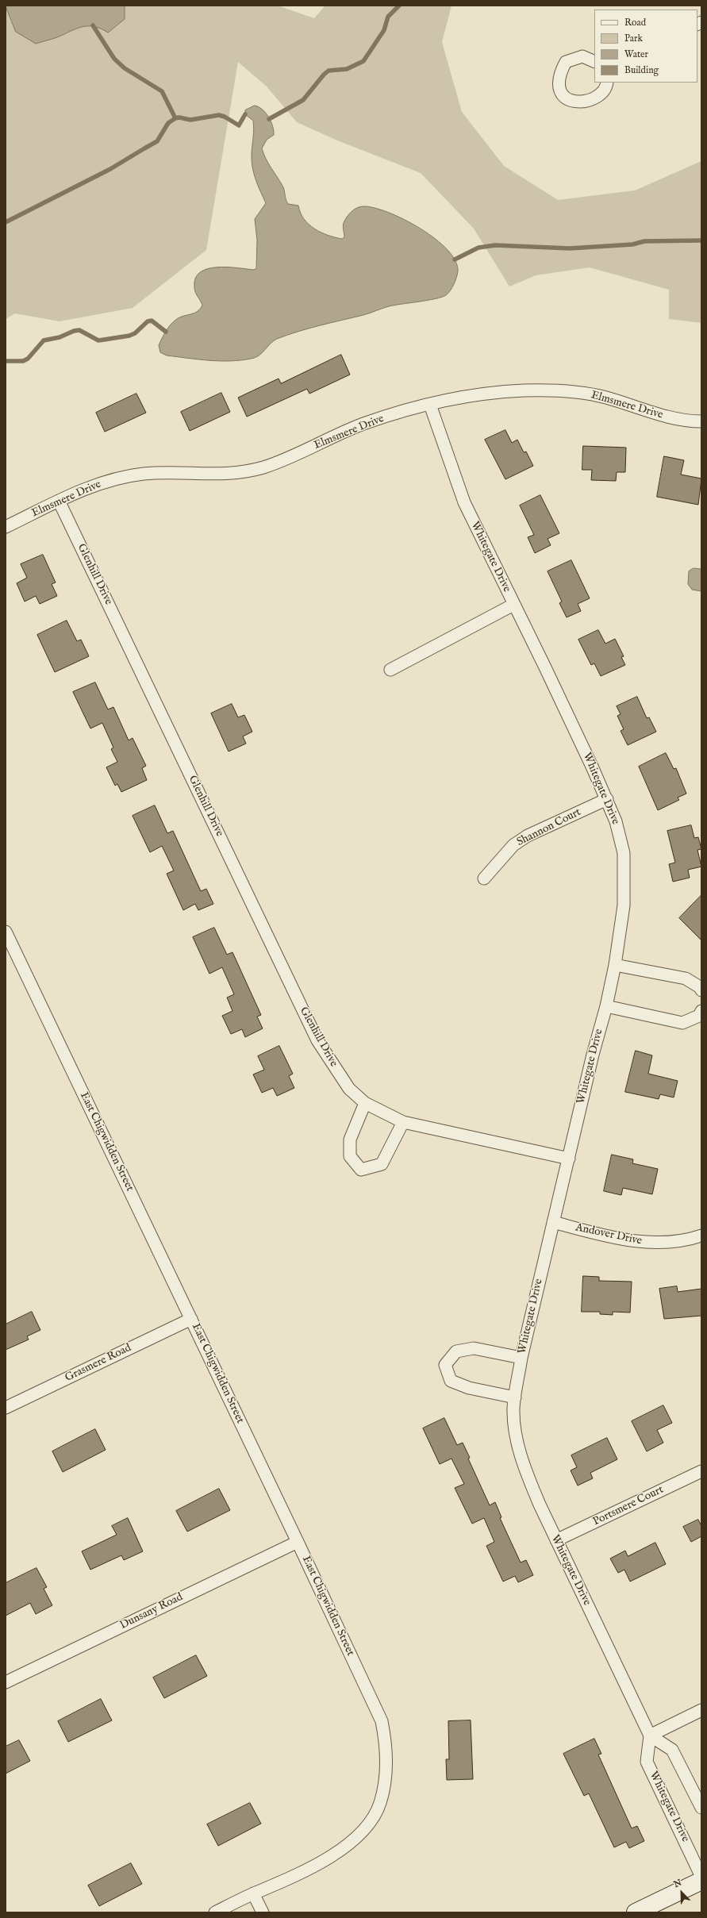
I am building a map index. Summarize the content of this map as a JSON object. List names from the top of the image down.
{
  "streets": {
    "street": [
      "Elmsmere Drive",
      "Whitegate Drive",
      "Glenhill Drive",
      "Shannon Court",
      "East Chigwidden Street",
      "Andover Drive",
      "Grasmere Road",
      "Portsmere Court",
      "Dunsany Road"
    ]
  },
  "crossings": [
    ["Elmsmere Drive", "Whitegate Drive"],
    ["Elmsmere Drive", "Glenhill Drive"],
    ["Whitegate Drive", "Glenhill Drive"],
    ["Whitegate Drive", "Shannon Court"],
    ["Whitegate Drive", "Andover Drive"],
    ["Whitegate Drive", "Portsmere Court"],
    ["East Chigwidden Street", "Grasmere Road"],
    ["East Chigwidden Street", "Dunsany Road"]
  ],
  "legend": [
    "Road",
    "Park",
    "Water",
    "Building"
  ],
  "north": "top left"
}
